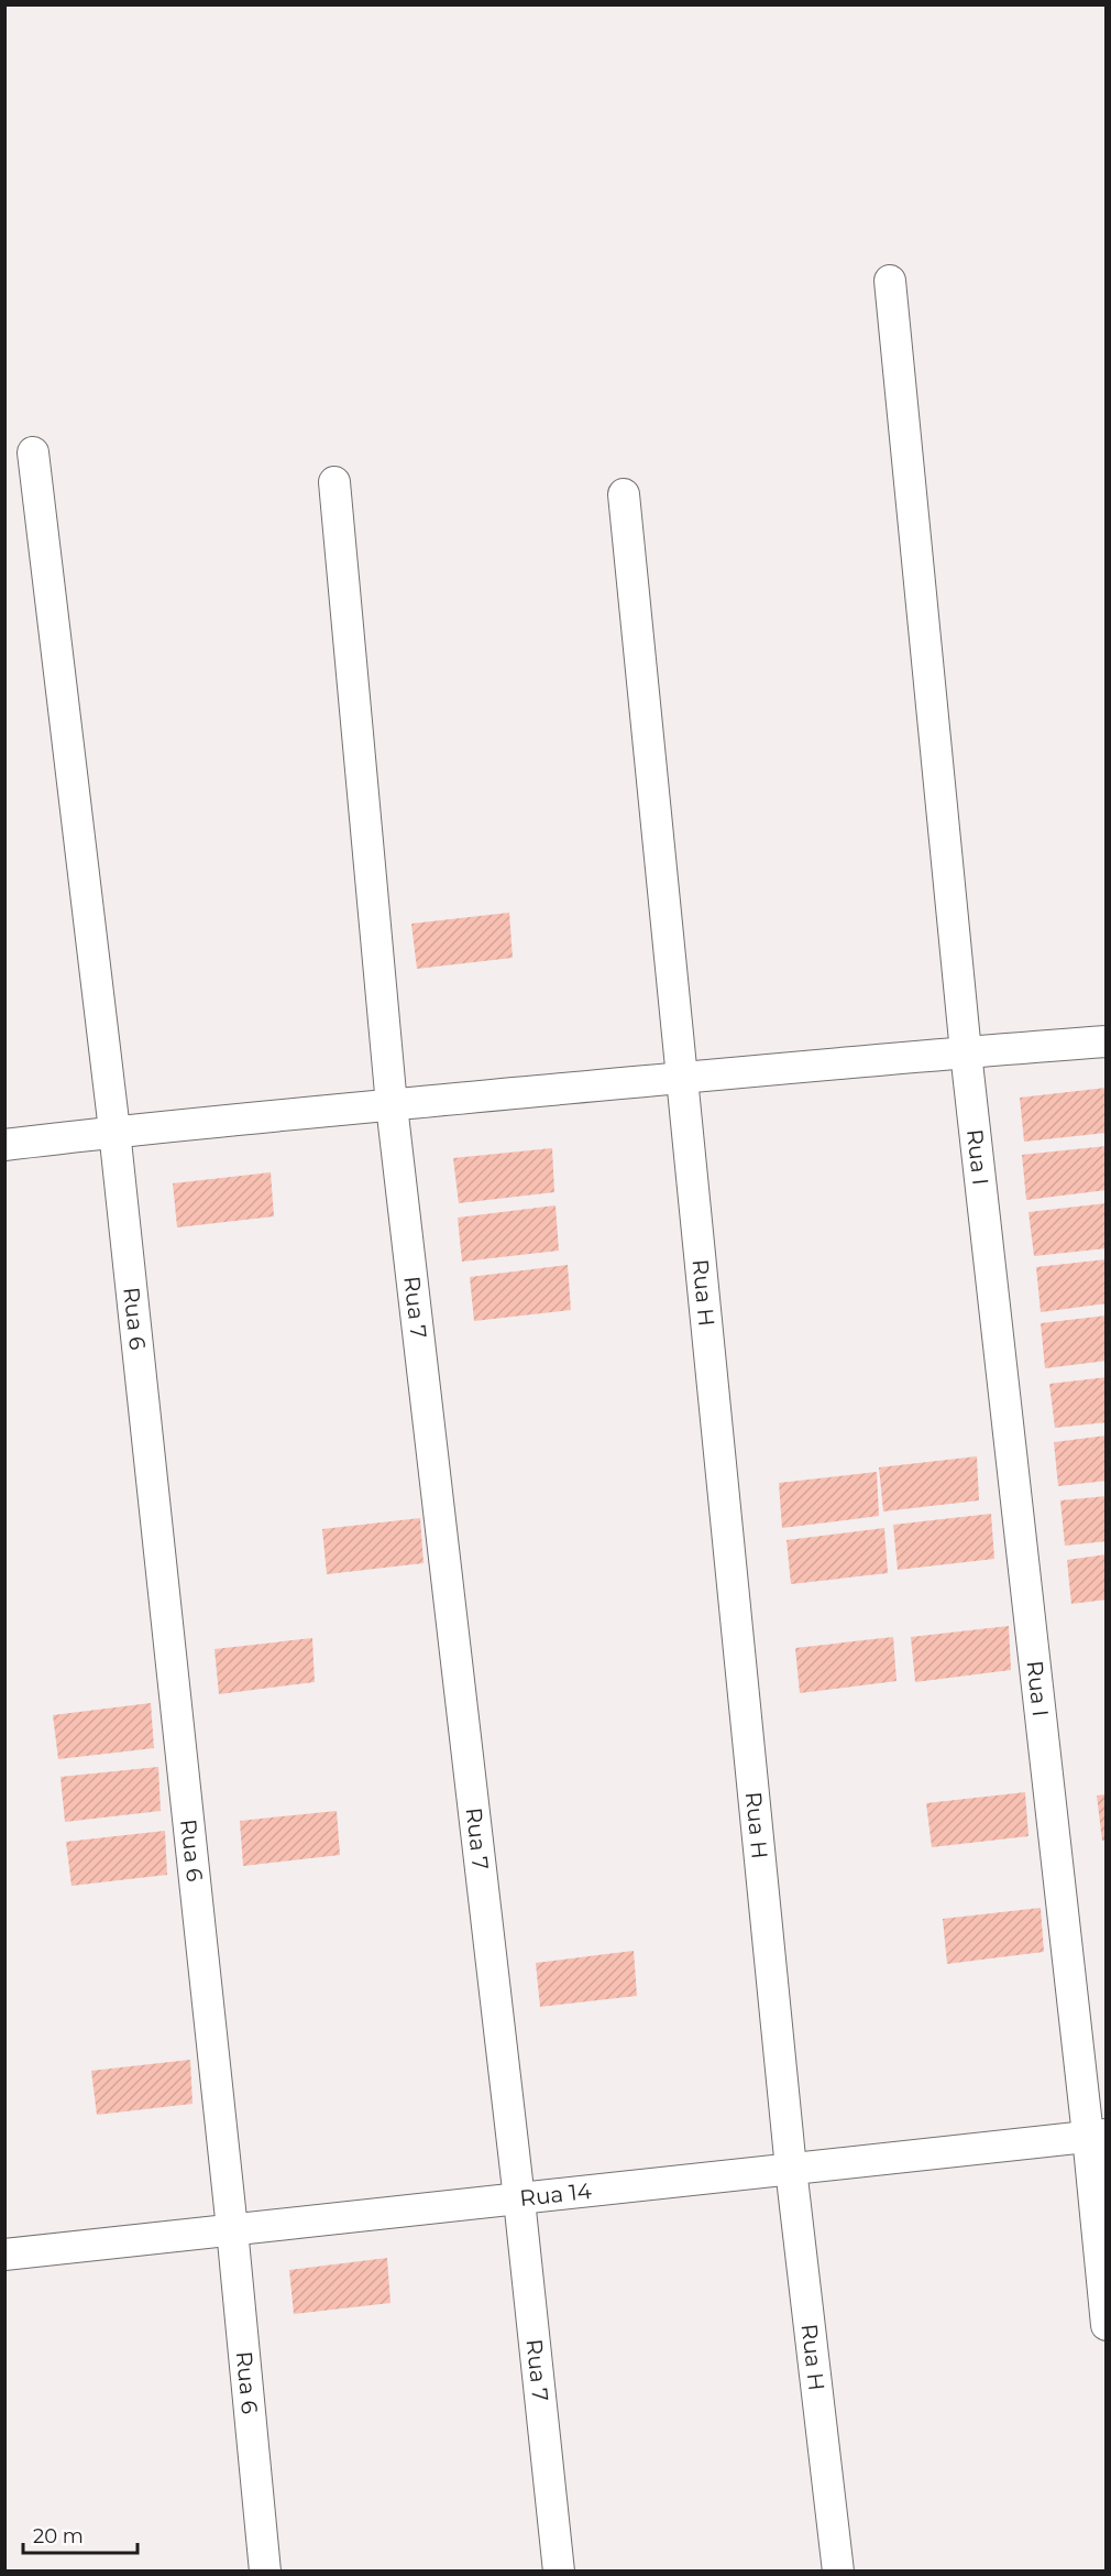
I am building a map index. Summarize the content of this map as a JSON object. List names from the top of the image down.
{
  "streets": {
    "street": [
      "Rua I",
      "Rua H",
      "Rua 7",
      "Rua 6",
      "Rua 14"
    ]
  },
  "crossings": [
    ["Rua I", "Rua 14"],
    ["Rua H", "Rua 14"],
    ["Rua 7", "Rua 14"],
    ["Rua 6", "Rua 14"]
  ],
  "scale_bar": "20 m"
}
